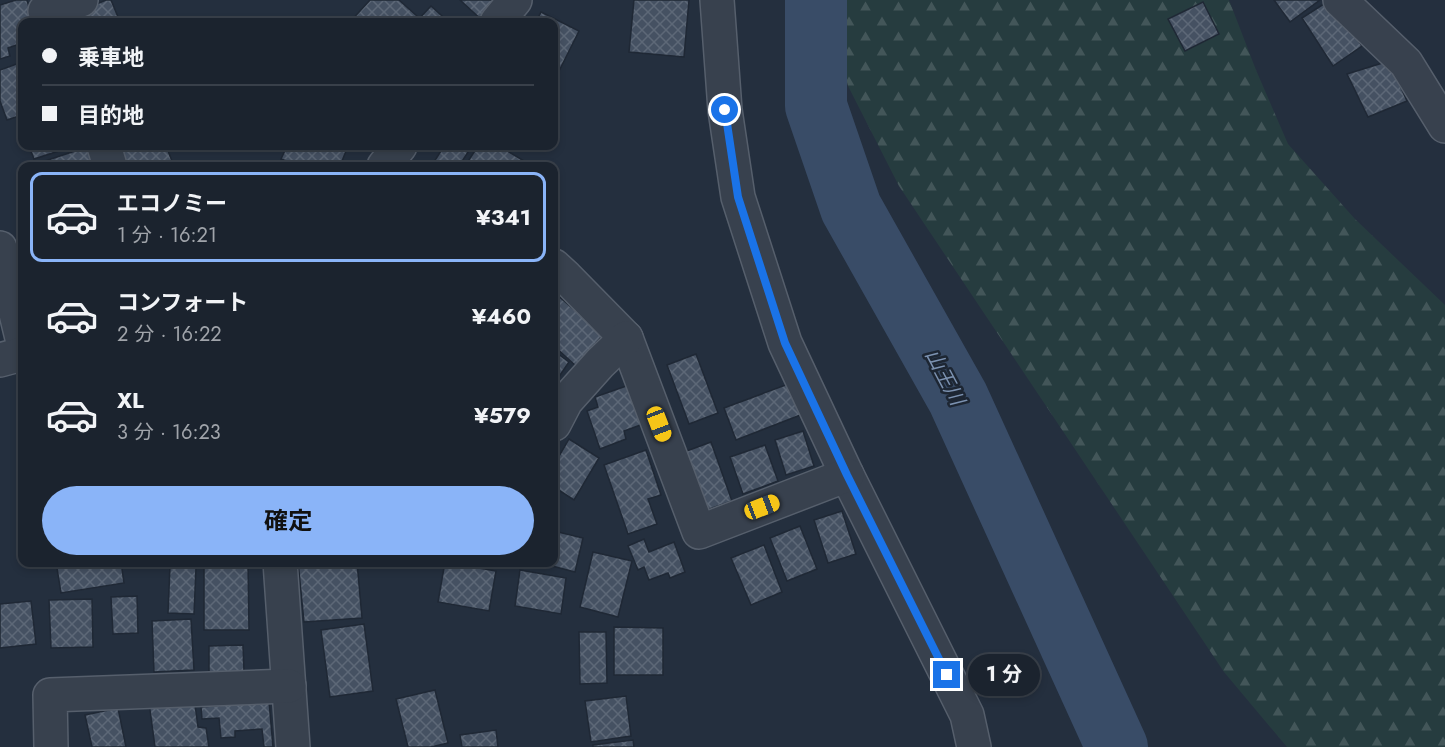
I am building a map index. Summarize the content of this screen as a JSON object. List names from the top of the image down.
{
  "water": ["山王川"],
  "page": {
    "banner": ["乗車地", "目的地"],
    "list": [
      {
        "name": "エコノミー",
        "note": "1 分 · 16:21",
        "value": "¥341"
      },
      {
        "name": "コンフォート",
        "note": "2 分 · 16:22",
        "value": "¥460"
      },
      {
        "name": "XL",
        "note": "3 分 · 16:23",
        "value": "¥579"
      }
    ],
    "buttons": "確定",
    "bubble": "1 分"
  }
}
